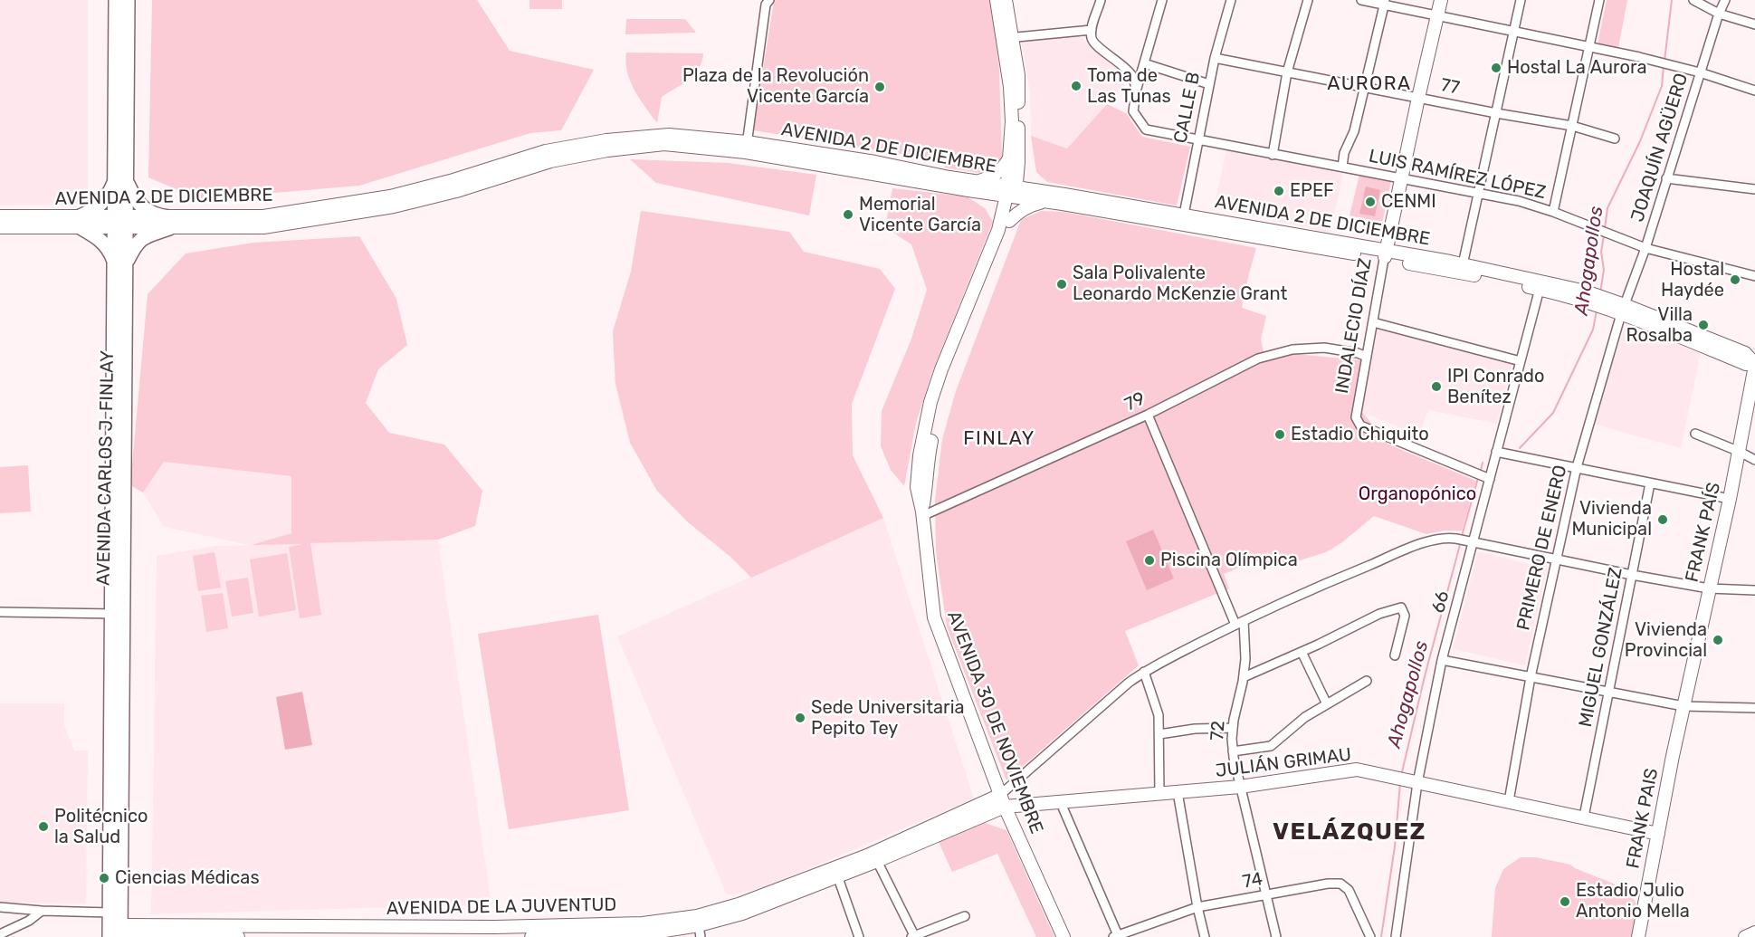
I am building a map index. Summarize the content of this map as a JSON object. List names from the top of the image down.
{
  "streets": {
    "main road": [
      "AVENIDA 2 DE DICIEMBRE",
      "INDALECIO DÍAZ",
      "AVENIDA CARLOS J. FINLAY",
      "FRANK PAÍS",
      "AVENIDA 30 DE NOVIEMBRE",
      "JULIÁN GRIMAU",
      "FRANK PAIS",
      "AVENIDA DE LA JUVENTUD"
    ],
    "street": [
      "77",
      "CALLE B",
      "JOAQUÍN AGÜERO",
      "LUIS RAMÍREZ LÓPEZ",
      "79",
      "PRIMERO DE ENERO",
      "66",
      "MIGUEL GONZÁLEZ",
      "72",
      "74"
    ]
  },
  "crossings": [
    ["77", "CALLE B"],
    ["77", "INDALECIO DÍAZ"],
    ["CALLE B", "AVENIDA 2 DE DICIEMBRE"],
    ["CALLE B", "LUIS RAMÍREZ LÓPEZ"],
    ["JOAQUÍN AGÜERO", "AVENIDA 2 DE DICIEMBRE"],
    ["JOAQUÍN AGÜERO", "LUIS RAMÍREZ LÓPEZ"],
    ["JOAQUÍN AGÜERO", "PRIMERO DE ENERO"],
    ["AVENIDA 2 DE DICIEMBRE", "INDALECIO DÍAZ"],
    ["AVENIDA 2 DE DICIEMBRE", "AVENIDA CARLOS J. FINLAY"],
    ["AVENIDA 2 DE DICIEMBRE", "FRANK PAÍS"],
    ["AVENIDA 2 DE DICIEMBRE", "PRIMERO DE ENERO"],
    ["AVENIDA 2 DE DICIEMBRE", "66"],
    ["AVENIDA 2 DE DICIEMBRE", "AVENIDA 30 DE NOVIEMBRE"],
    ["LUIS RAMÍREZ LÓPEZ", "INDALECIO DÍAZ"],
    ["INDALECIO DÍAZ", "79"],
    ["INDALECIO DÍAZ", "66"],
    ["79", "AVENIDA 30 DE NOVIEMBRE"],
    ["79", "72"],
    ["AVENIDA CARLOS J. FINLAY", "AVENIDA DE LA JUVENTUD"],
    ["FRANK PAÍS", "FRANK PAIS"],
    ["PRIMERO DE ENERO", "JULIÁN GRIMAU"],
    ["66", "JULIÁN GRIMAU"],
    ["MIGUEL GONZÁLEZ", "JULIÁN GRIMAU"],
    ["AVENIDA 30 DE NOVIEMBRE", "JULIÁN GRIMAU"],
    ["AVENIDA 30 DE NOVIEMBRE", "AVENIDA DE LA JUVENTUD"],
    ["72", "JULIÁN GRIMAU"],
    ["72", "74"],
    ["JULIÁN GRIMAU", "FRANK PAIS"],
    ["JULIÁN GRIMAU", "AVENIDA DE LA JUVENTUD"]
  ],
  "districts": ["AURORA", "FINLAY", "VELÁZQUEZ"],
  "water": ["Ahogapollos"],
  "parks": ["Organopónico"],
  "places": [
    "Hostal La Aurora",
    "Toma de Las Tunas",
    "Plaza de la Revolución Vicente García",
    "EPEF",
    "CENMI",
    "Memorial Vicente García",
    "Hostal Haydée",
    "Sala Polivalente Leonardo McKenzie Grant",
    "Villa Rosalba",
    "IPI Conrado Benítez",
    "Estadio Chiquito",
    "Vivienda Municipal",
    "Piscina Olímpica",
    "Vivienda Provincial",
    "Sede Universitaria Pepito Tey",
    "Politécnico la Salud",
    "Ciencias Médicas",
    "Estadio Julio Antonio Mella"
  ]
}
